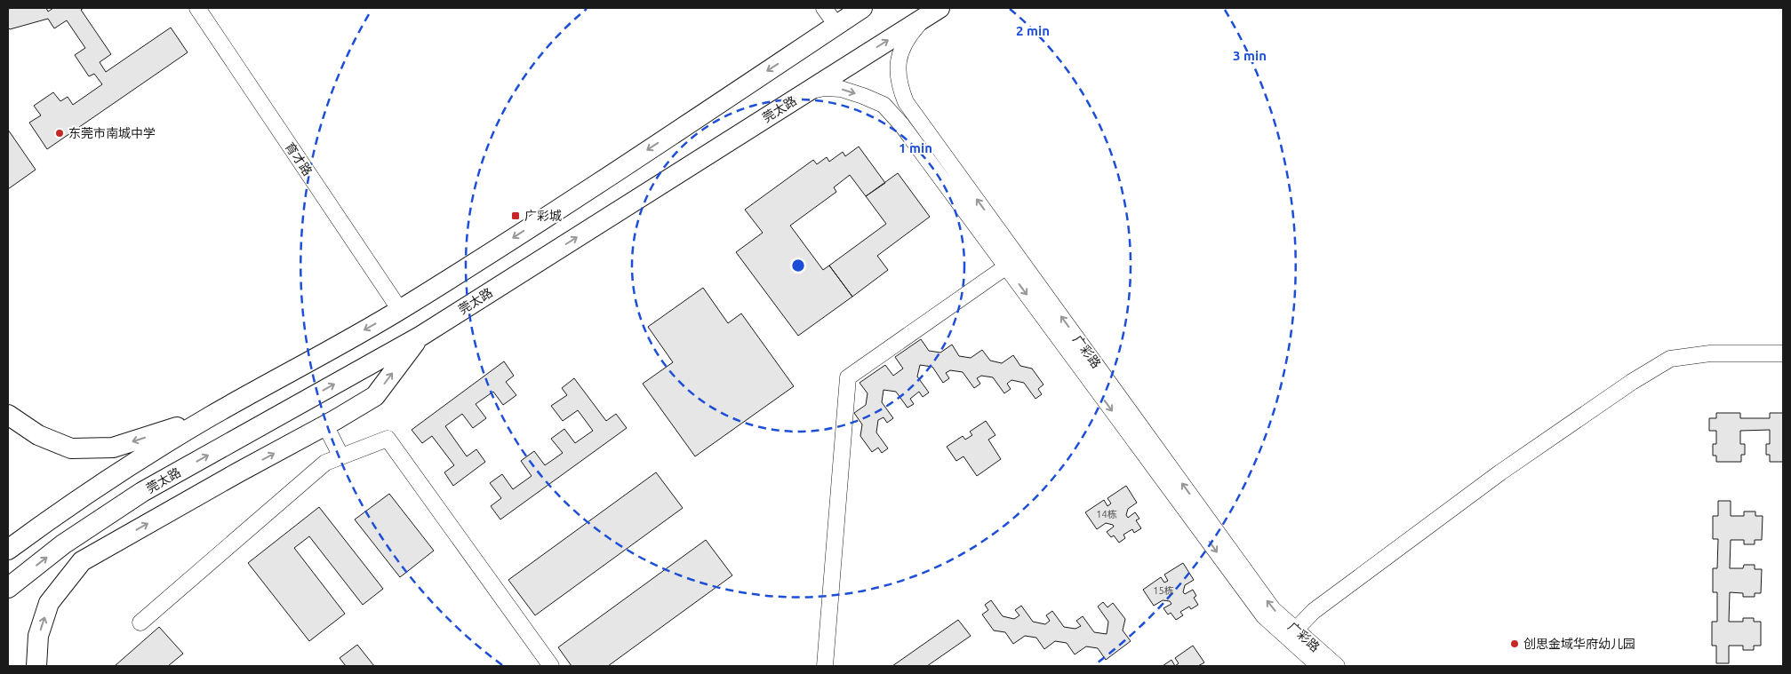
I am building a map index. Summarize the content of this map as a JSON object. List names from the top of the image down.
{
  "streets": {
    "main road": ["莞太路"],
    "street": ["育才路", "广彩路"]
  },
  "crossings": [
    ["莞太路", "广彩路"]
  ],
  "places": {
    "other": ["东莞市南城中学", "创思金域华府幼儿园"],
    "transit": ["广彩城"]
  },
  "house_numbers": ["14栋", "15栋"],
  "rings": ["2 min", "3 min", "1 min"]
}
